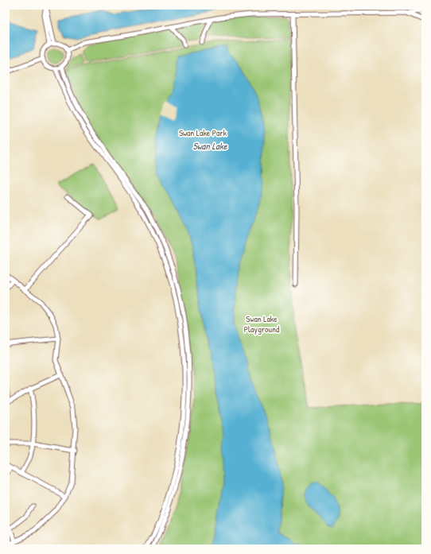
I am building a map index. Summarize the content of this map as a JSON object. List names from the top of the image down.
{
  "water": ["Swan Lake"],
  "parks": ["Swan Lake Park", "Swan Lake Playground"]
}
